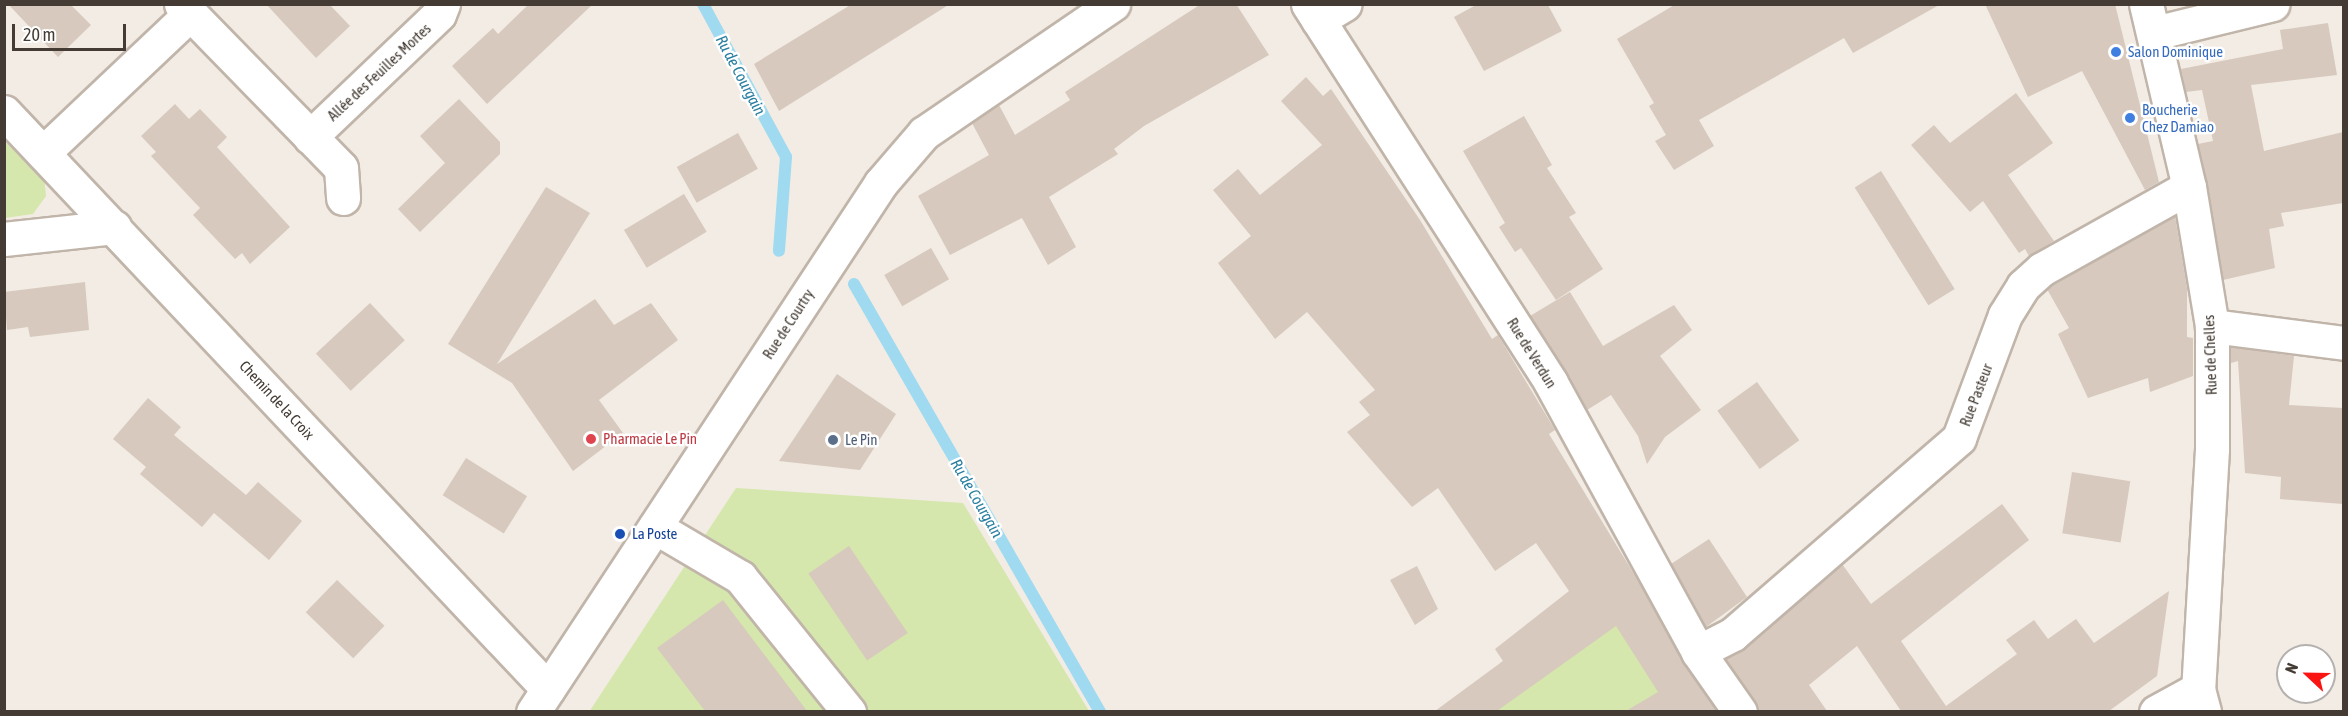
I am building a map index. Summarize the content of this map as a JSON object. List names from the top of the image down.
{
  "streets": {
    "street": [
      "Allée des Feuilles Mortes",
      "Rue de Courtry",
      "Rue de Verdun",
      "Rue de Chelles",
      "Rue Pasteur",
      "Chemin de la Croix"
    ]
  },
  "crossings": [
    ["Rue de Courtry", "Chemin de la Croix"],
    ["Rue de Verdun", "Rue Pasteur"],
    ["Rue de Chelles", "Rue Pasteur"]
  ],
  "water": ["Ru de Courgain"],
  "places": [
    "Salon Dominique",
    "Boucherie Chez Damiao",
    "Pharmacie Le Pin",
    "Le Pin",
    "La Poste"
  ],
  "scale_bar": "20 m",
  "north": "left"
}
